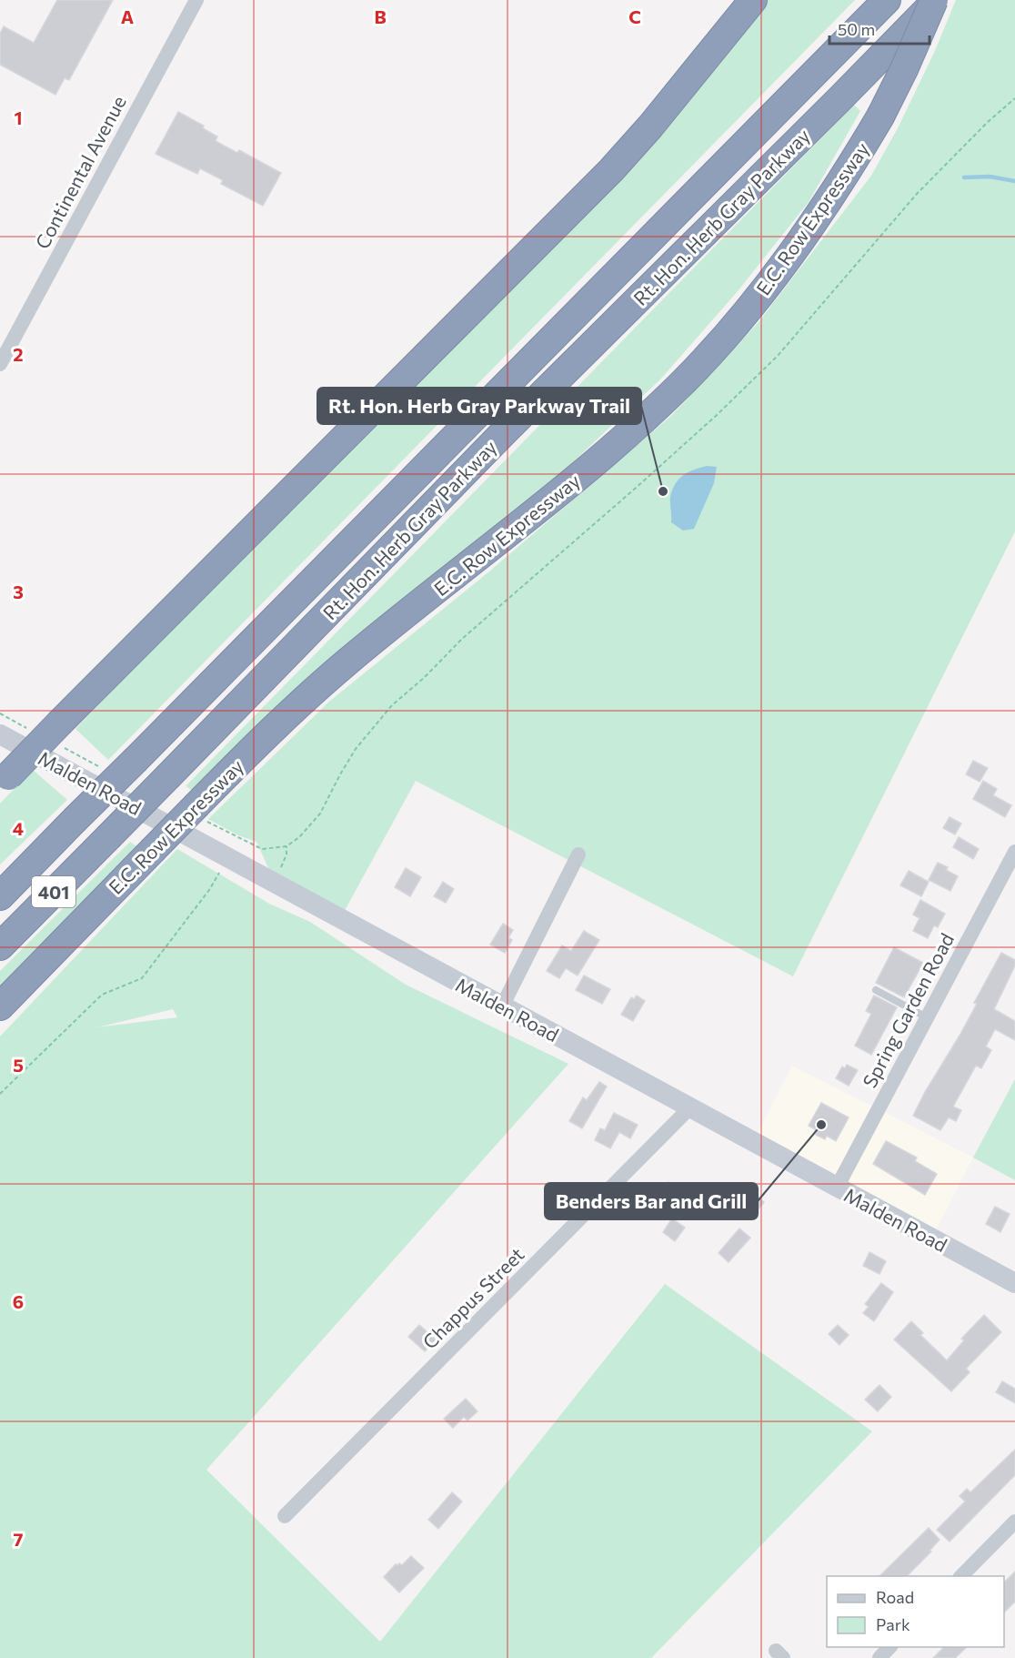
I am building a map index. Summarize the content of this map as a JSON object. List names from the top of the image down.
{
  "streets": {
    "highway": ["Rt. Hon. Herb Gray Parkway", "E.C. Row Expressway", "401"],
    "main road": ["Malden Road"],
    "street": ["Continental Avenue", "Spring Garden Road", "Chappus Street"]
  },
  "crossings": [
    ["Rt. Hon. Herb Gray Parkway", "E.C. Row Expressway"],
    ["Malden Road", "Spring Garden Road"],
    ["Malden Road", "Chappus Street"]
  ],
  "places": ["Rt. Hon. Herb Gray Parkway Trail", "Benders Bar and Grill"],
  "legend": ["Road", "Park"],
  "scale_bar": "50 m",
  "grid": {
    "columns": ["A", "B", "C"],
    "rows": [
      "1",
      "2",
      "3",
      "4",
      "5",
      "6",
      "7"
    ]
  }
}
